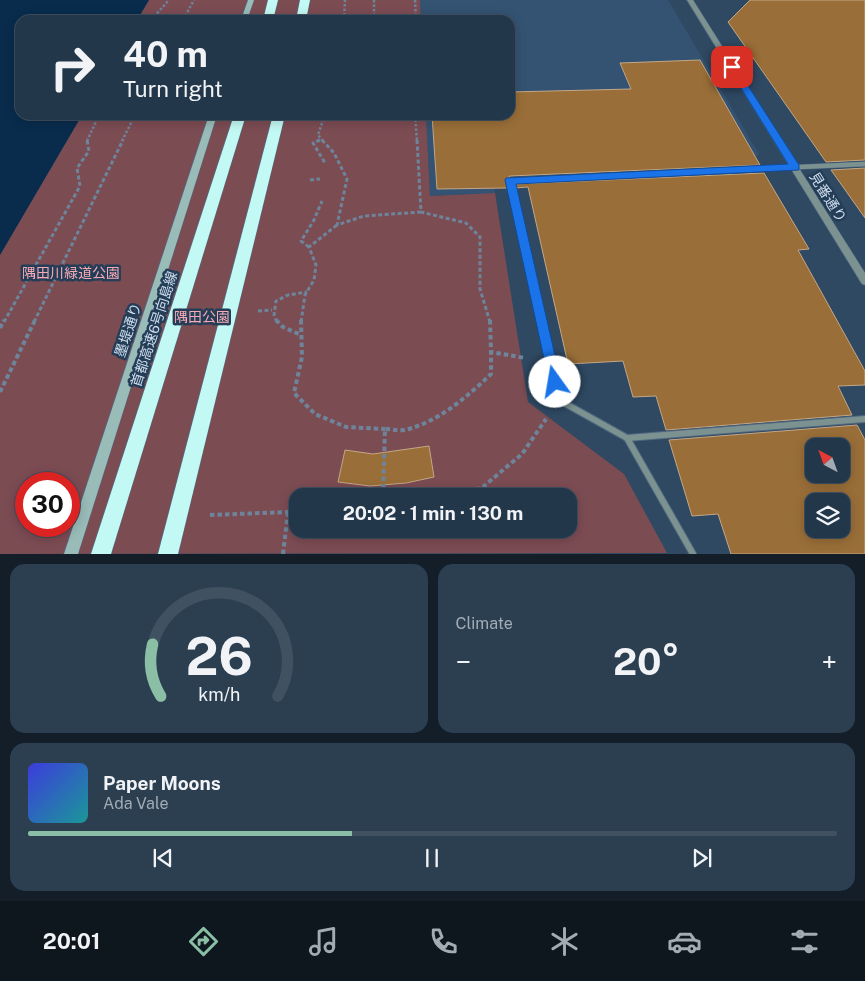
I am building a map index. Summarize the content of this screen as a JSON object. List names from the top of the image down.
{
  "streets": {
    "highway": ["首都高速6号向島線"],
    "main road": ["墨堤通り"],
    "street": ["見番通り"]
  },
  "parks": ["隅田川緑道公園", "隅田公園"],
  "north": "top left",
  "page": {
    "turn": ["40 m", "Turn right"],
    "limit": "30",
    "trip": "20:02 · 1 min · 130 m",
    "tile": "Climate",
    "heat": ["−", "20°", "+"],
    "song": ["Paper Moons", "Ada Vale"],
    "tabs": "20:01",
    "gauge": ["26", "km/h"]
  }
}
